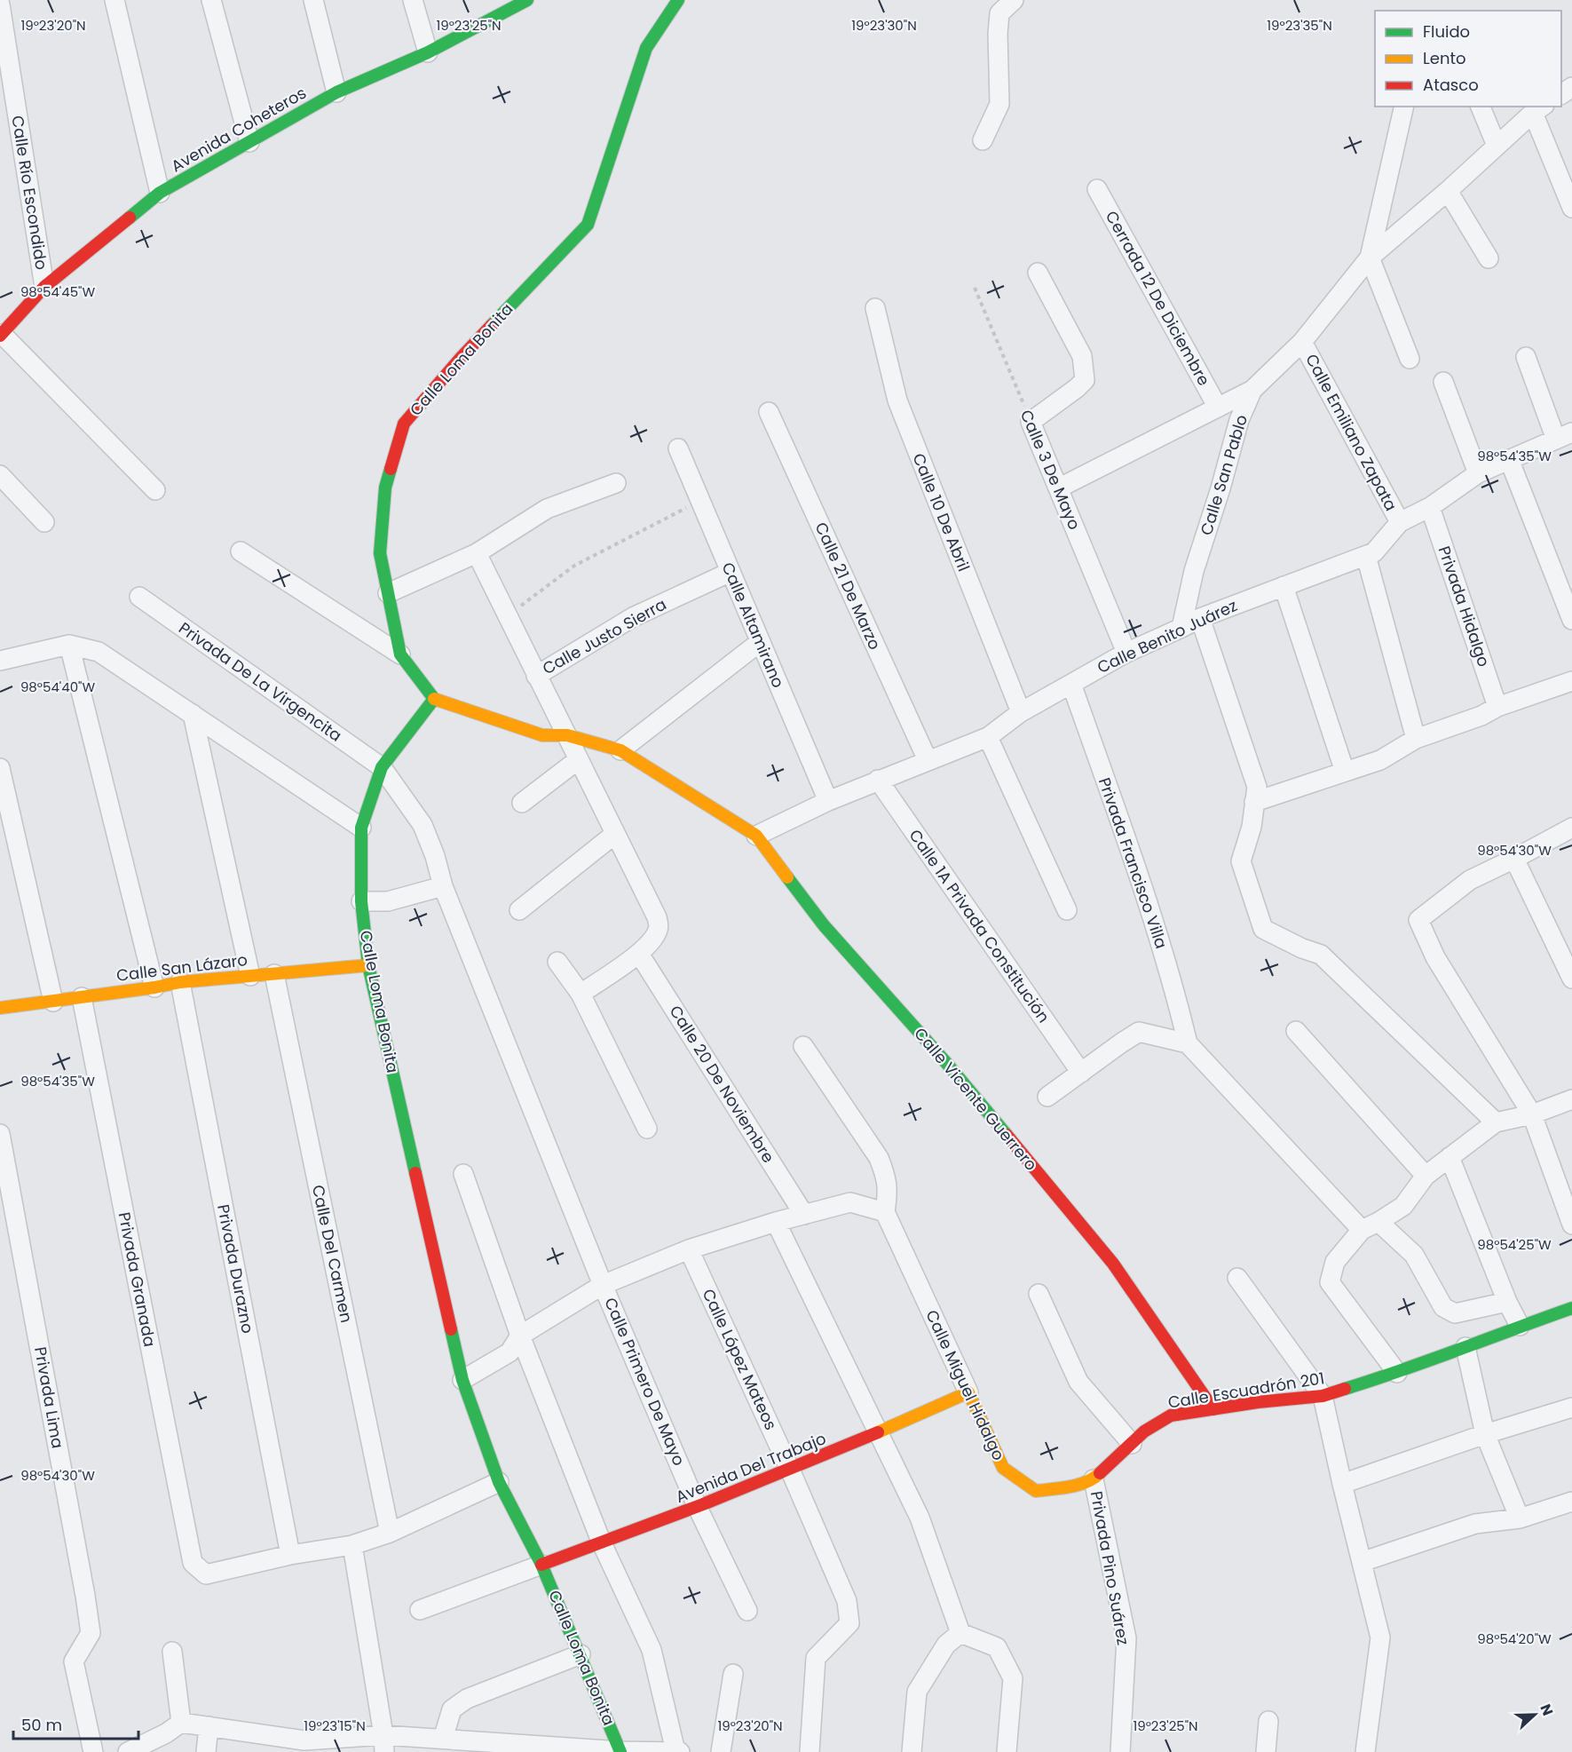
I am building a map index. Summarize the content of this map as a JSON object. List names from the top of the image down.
{
  "streets": {
    "street": [
      "Avenida Coheteros",
      "Calle Río Escondido",
      "Cerrada 12 De Diciembre",
      "Calle Loma Bonita",
      "Calle Emiliano Zapata",
      "Calle 3 De Mayo",
      "Calle San Pablo",
      "Calle 10 De Abril",
      "Calle 21 De Marzo",
      "Privada Hidalgo",
      "Calle Altamirano",
      "Calle Justo Sierra",
      "Calle Benito Juárez",
      "Privada De La Virgencita",
      "Privada Francisco Villa",
      "Calle 1A Privada Constitución",
      "Calle San Lázaro",
      "Calle 20 De Noviembre",
      "Calle Vicente Guerrero",
      "Calle Del Carmen",
      "Privada Durazno",
      "Privada Granada",
      "Calle López Mateos",
      "Calle Primero De Mayo",
      "Calle Miguel Hidalgo",
      "Calle Escuadrón 201",
      "Privada Lima",
      "Avenida Del Trabajo",
      "Privada Pino Suárez"
    ]
  },
  "crossings": [
    ["Avenida Coheteros", "Calle Río Escondido"],
    ["Calle Loma Bonita", "Privada De La Virgencita"],
    ["Calle Loma Bonita", "Calle San Lázaro"],
    ["Calle Loma Bonita", "Calle Vicente Guerrero"],
    ["Calle Loma Bonita", "Avenida Del Trabajo"],
    ["Calle Emiliano Zapata", "Calle San Pablo"],
    ["Calle Emiliano Zapata", "Calle Benito Juárez"],
    ["Calle 3 De Mayo", "Calle Benito Juárez"],
    ["Calle San Pablo", "Calle Benito Juárez"],
    ["Calle 10 De Abril", "Calle Benito Juárez"],
    ["Calle 21 De Marzo", "Calle Benito Juárez"],
    ["Privada Hidalgo", "Calle Benito Juárez"],
    ["Calle Altamirano", "Calle Justo Sierra"],
    ["Calle Altamirano", "Calle Benito Juárez"],
    ["Calle Benito Juárez", "Privada Francisco Villa"],
    ["Calle Benito Juárez", "Calle 1A Privada Constitución"],
    ["Calle Benito Juárez", "Calle Vicente Guerrero"],
    ["Privada De La Virgencita", "Calle Primero De Mayo"],
    ["Calle San Lázaro", "Calle Del Carmen"],
    ["Calle San Lázaro", "Privada Durazno"],
    ["Calle San Lázaro", "Privada Granada"],
    ["Calle Vicente Guerrero", "Calle Escuadrón 201"],
    ["Privada Durazno", "Privada Granada"],
    ["Calle López Mateos", "Avenida Del Trabajo"],
    ["Calle Primero De Mayo", "Avenida Del Trabajo"],
    ["Calle Miguel Hidalgo", "Calle Escuadrón 201"],
    ["Calle Miguel Hidalgo", "Avenida Del Trabajo"],
    ["Calle Miguel Hidalgo", "Privada Pino Suárez"],
    ["Calle Escuadrón 201", "Privada Pino Suárez"]
  ],
  "legend": ["Fluido", "Lento", "Atasco"],
  "scale_bar": "50 m",
  "north": "right",
  "coordinates": [
    "19°23'35\"N",
    "19°23'20\"N",
    "19°23'25\"N",
    "19°23'30\"N",
    "98°54'45\"W",
    "98°54'35\"W",
    "98°54'40\"W",
    "98°54'30\"W",
    "98°54'25\"W",
    "98°54'20\"W",
    "19°23'15\"N"
  ]
}
